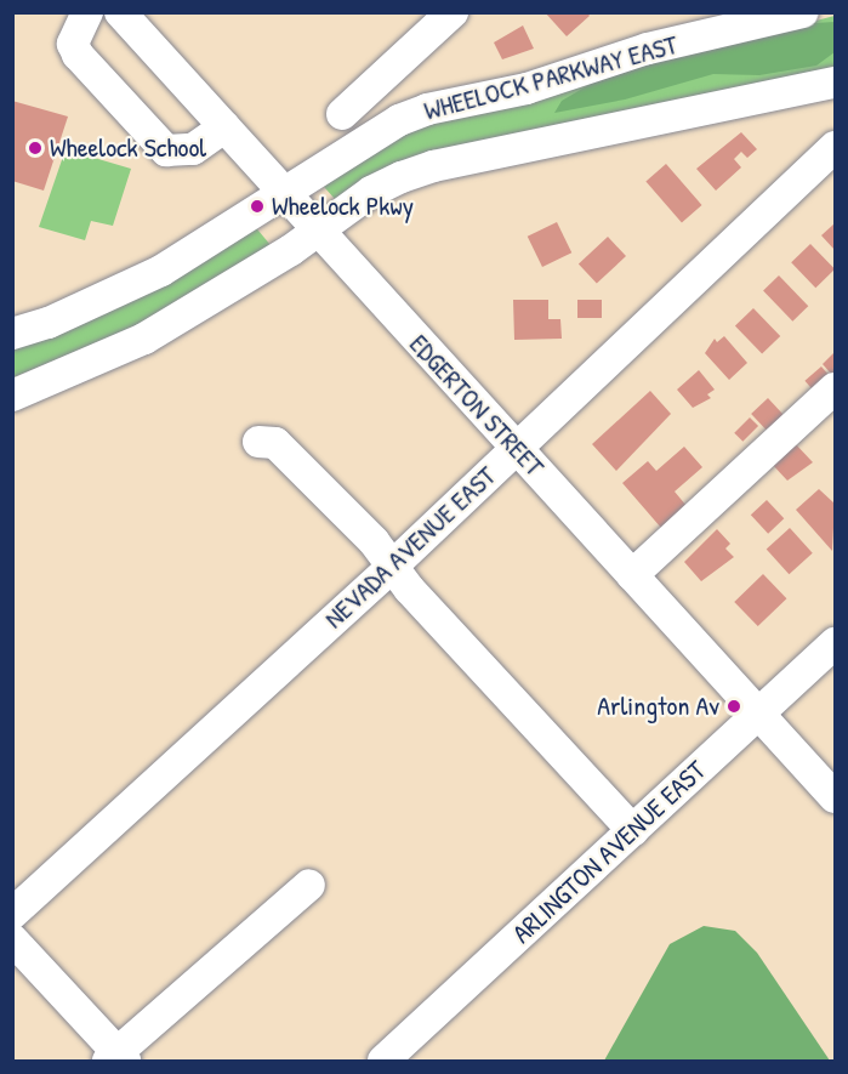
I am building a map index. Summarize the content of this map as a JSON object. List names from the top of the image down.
{
  "streets": {
    "street": [
      "WHEELOCK PARKWAY EAST",
      "EDGERTON STREET",
      "NEVADA AVENUE EAST",
      "ARLINGTON AVENUE EAST"
    ]
  },
  "crossings": [
    ["WHEELOCK PARKWAY EAST", "EDGERTON STREET"],
    ["EDGERTON STREET", "NEVADA AVENUE EAST"],
    ["EDGERTON STREET", "ARLINGTON AVENUE EAST"]
  ],
  "places": ["Wheelock School", "Wheelock Pkwy", "Arlington Av"]
}
